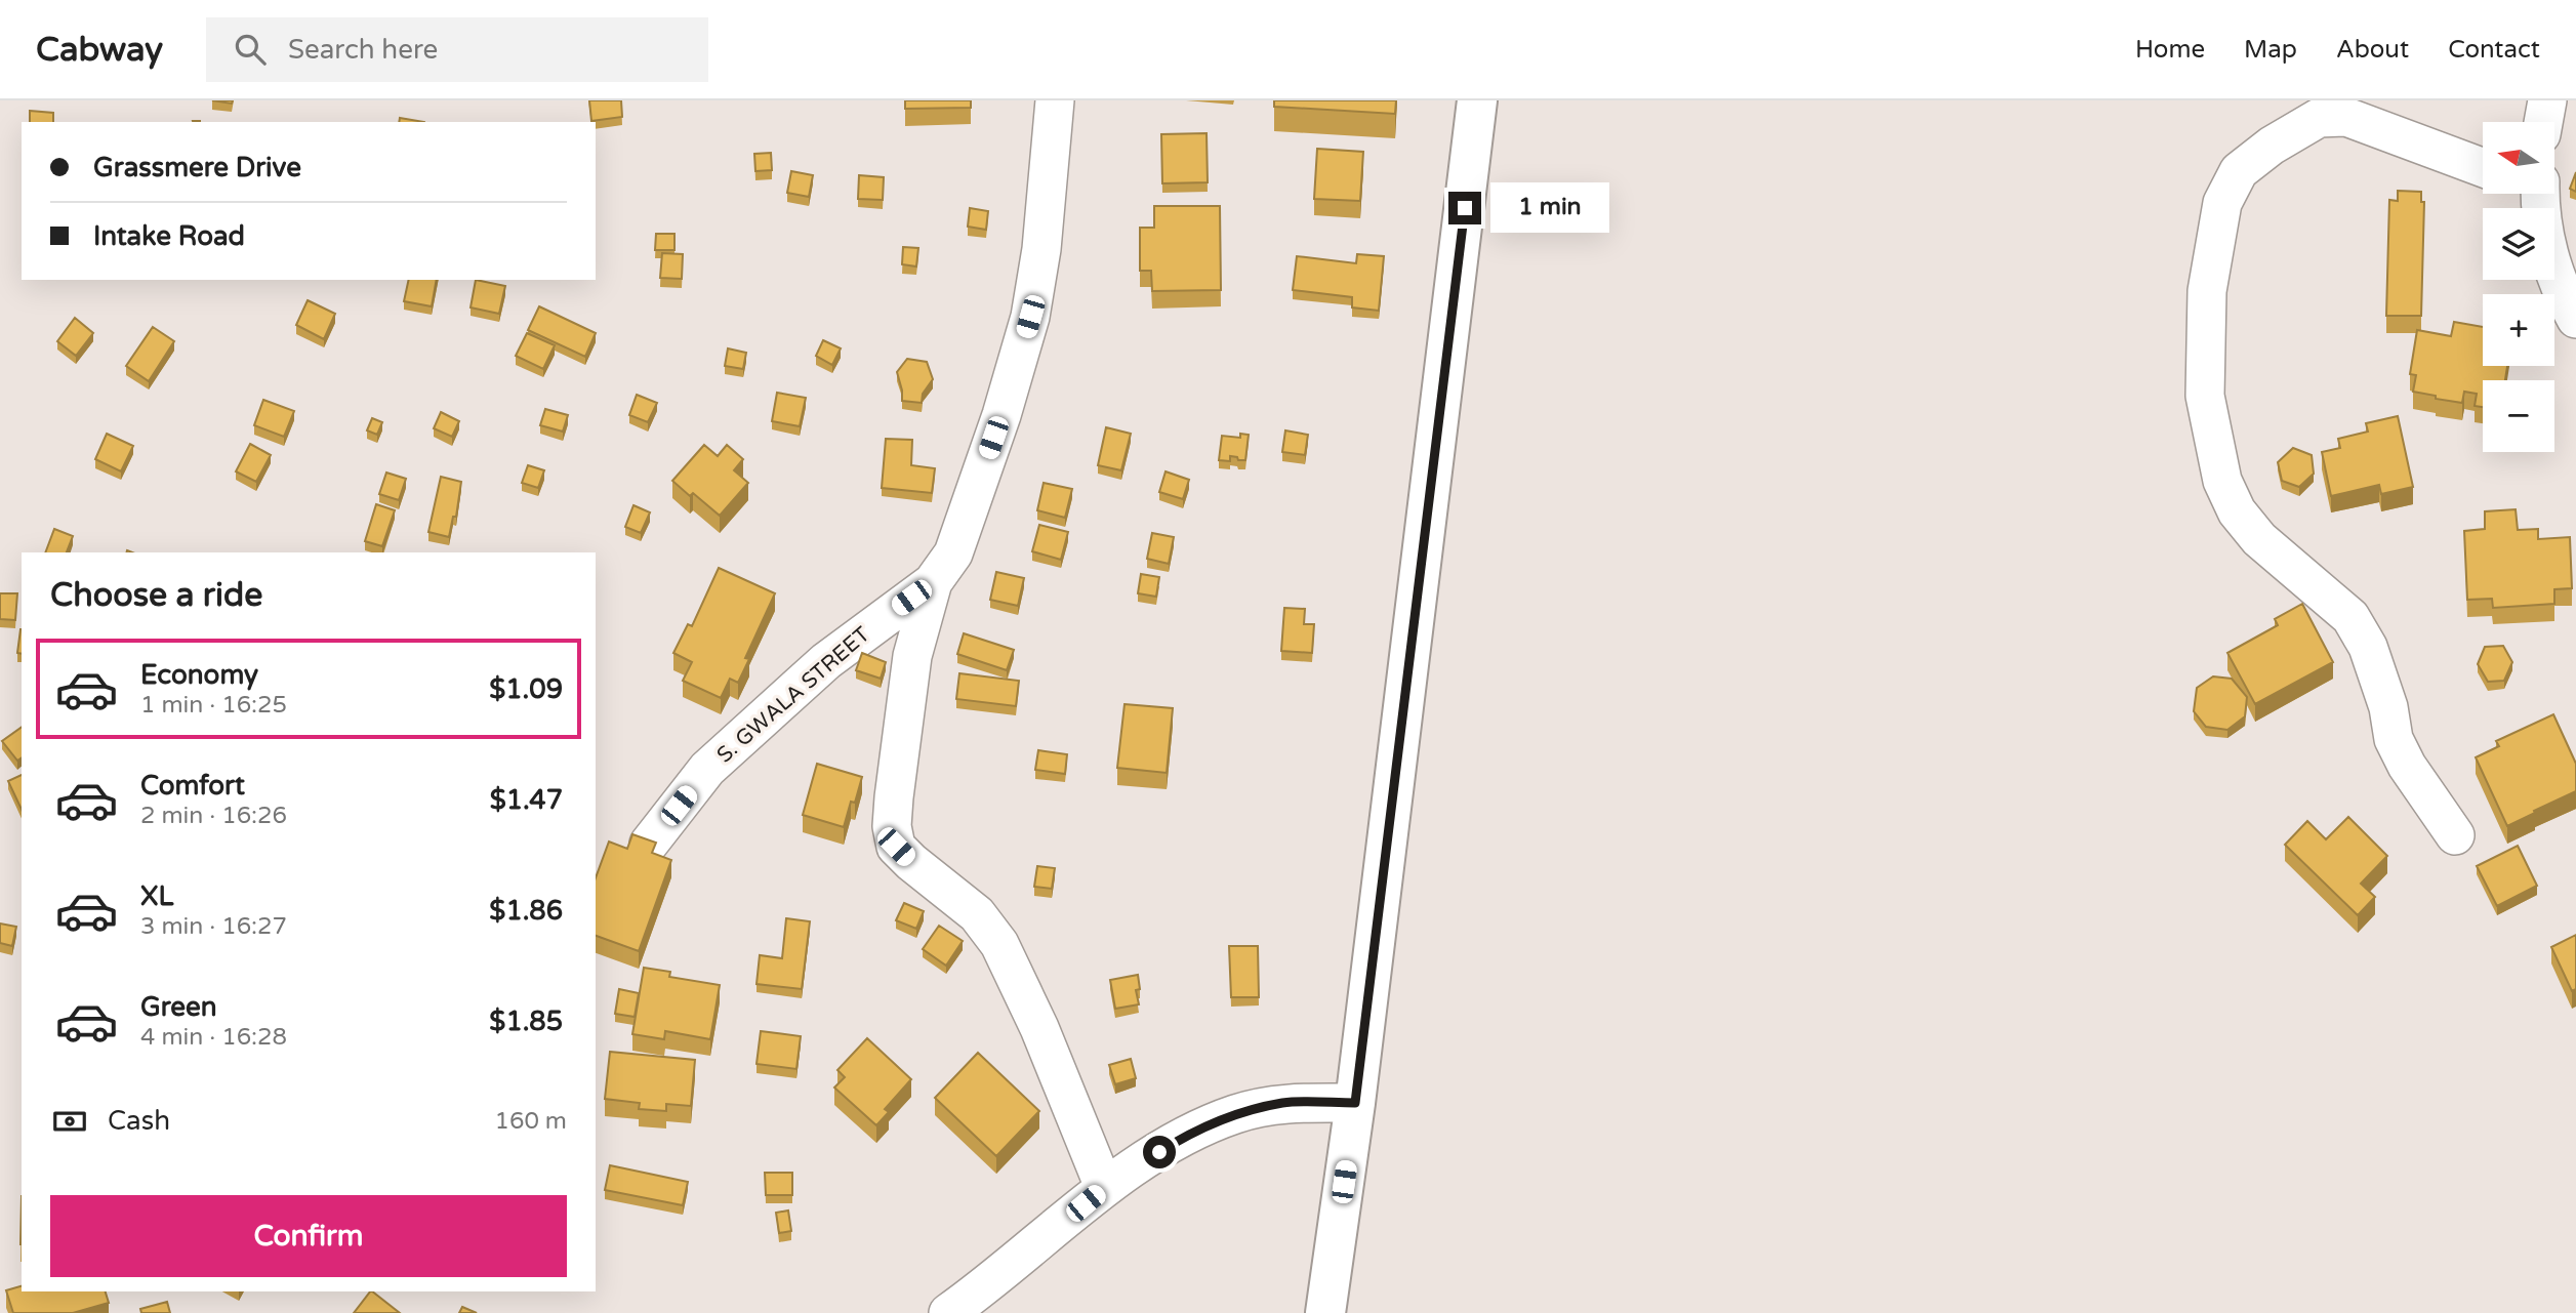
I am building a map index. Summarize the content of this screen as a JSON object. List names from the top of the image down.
{
  "streets": {
    "street": ["S. GWALA STREET"]
  },
  "north": "left",
  "page": {
    "header": "Cabway",
    "search": "Search here",
    "nav": [
      "Home",
      "Map",
      "About",
      "Contact"
    ],
    "map_buttons": ["+", "−"],
    "banner": ["Grassmere Drive", "Intake Road"],
    "bubble": "1 min",
    "heading": "Choose a ride",
    "list": [
      {
        "name": "Economy",
        "note": "1 min · 16:25",
        "value": "$1.09"
      },
      {
        "name": "Comfort",
        "note": "2 min · 16:26",
        "value": "$1.47"
      },
      {
        "name": "XL",
        "note": "3 min · 16:27",
        "value": "$1.86"
      },
      {
        "name": "Green",
        "note": "4 min · 16:28",
        "value": "$1.85"
      }
    ],
    "pay": ["Cash", "160 m"],
    "buttons": "Confirm"
  }
}
